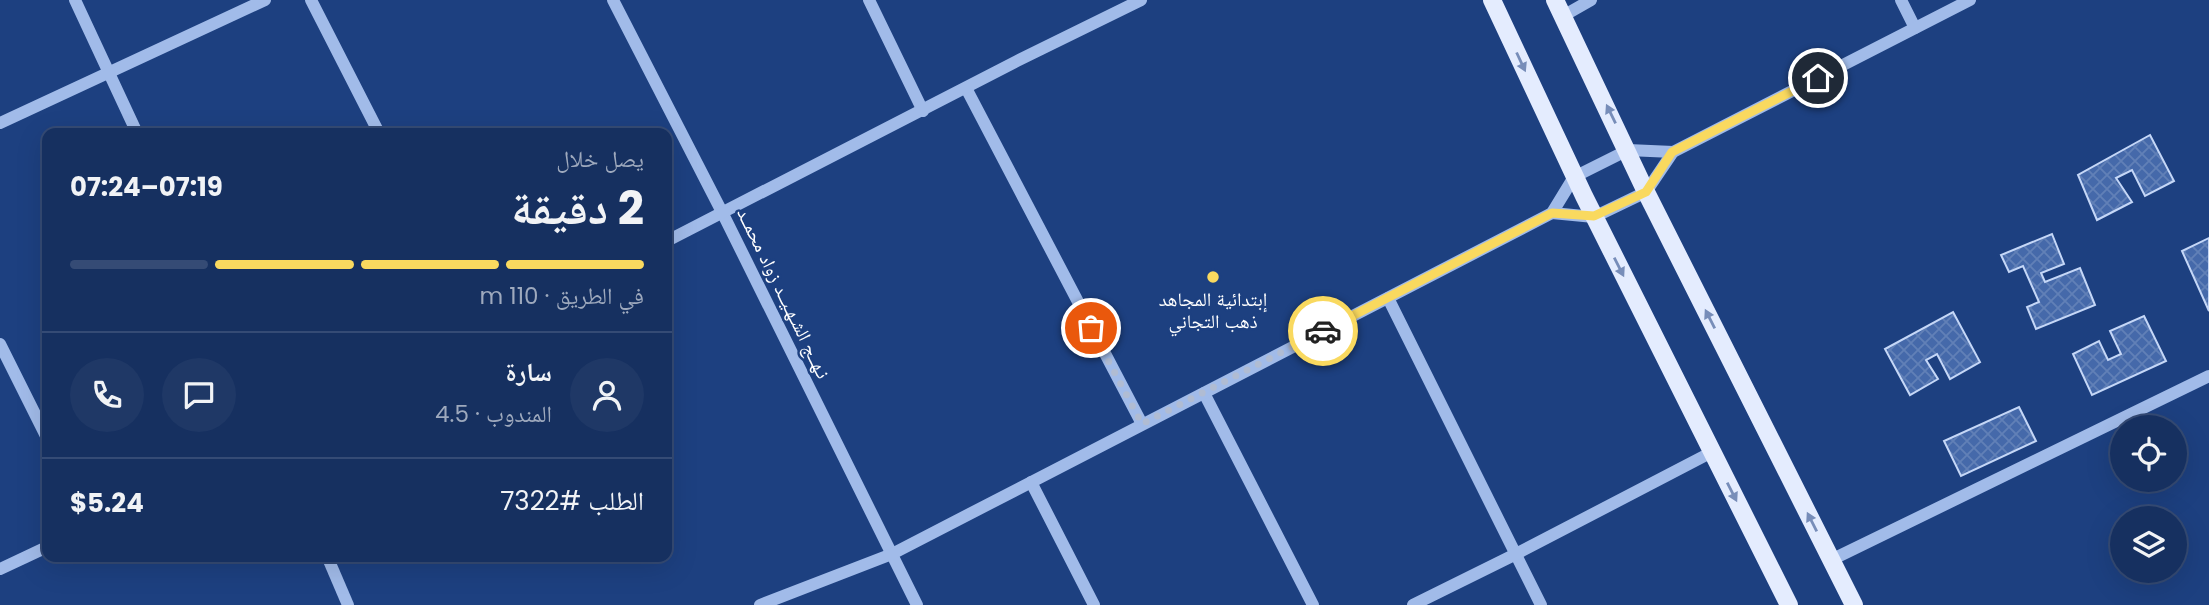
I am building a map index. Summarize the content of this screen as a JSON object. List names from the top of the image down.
{
  "streets": {
    "street": ["نـهــج الشـهـيــد زواد محمــد"]
  },
  "places": ["إبتدائية المجاهد ذهب التجاني"],
  "page": {
    "heading": ["2 دقيقة", "يصل خلال", "07:19–07:24"],
    "panel": [
      "سارة",
      "المندوب · 4.5",
      "الطلب #7322",
      "$5.24"
    ],
    "bar": "في الطريق · 110 m"
  }
}
